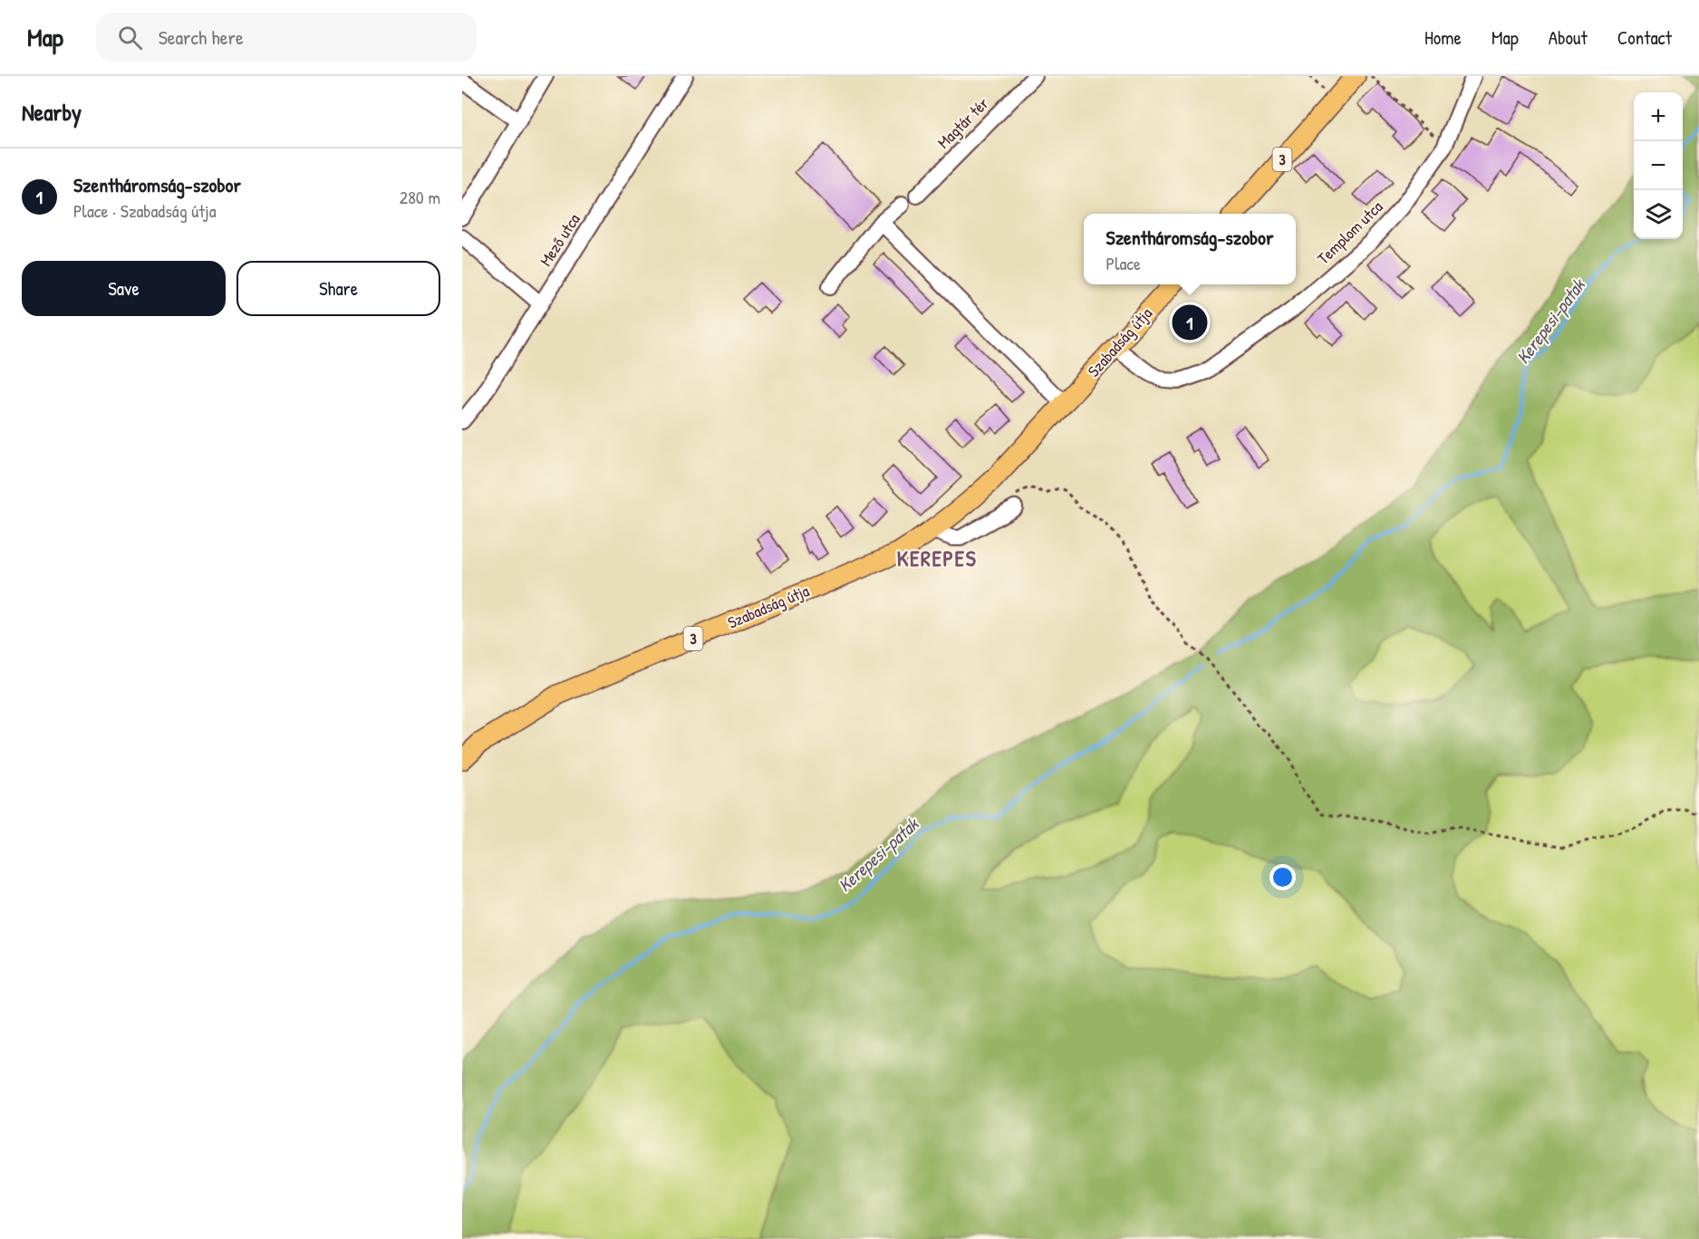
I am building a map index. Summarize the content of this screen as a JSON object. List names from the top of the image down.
{
  "streets": {
    "main road": ["3", "Szabadság útja"],
    "street": ["Magtár tér", "Templom utca", "Mező utca"]
  },
  "crossings": [
    ["Templom utca", "Szabadság útja"]
  ],
  "districts": ["KEREPES"],
  "water": ["Kerepesi-patak"],
  "page": {
    "header": "Map",
    "search": "Search here",
    "nav": [
      "Home",
      "Map",
      "About",
      "Contact"
    ],
    "heading": "Nearby",
    "map_buttons": ["+", "−"],
    "list": [
      {
        "mark": "1",
        "name": "Szentháromság-szobor",
        "note": "Place · Szabadság útja",
        "value": "280 m"
      }
    ],
    "popup": ["Szentháromság-szobor", "Place"],
    "buttons": ["Save", "Share"],
    "pins": "1"
  }
}
